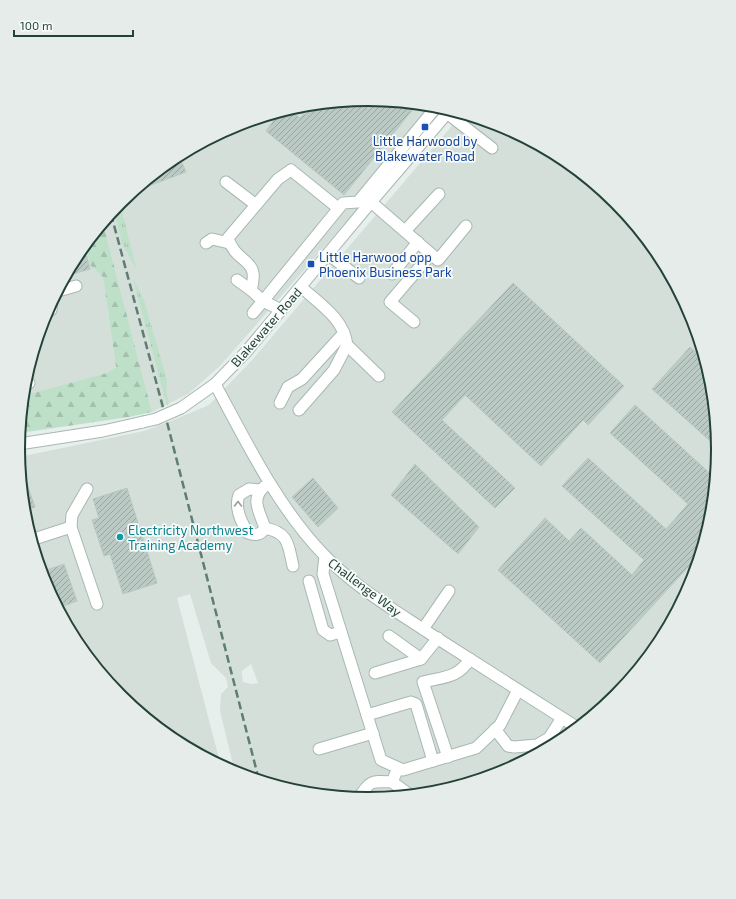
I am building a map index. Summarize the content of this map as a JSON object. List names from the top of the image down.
{
  "streets": {
    "street": ["Blakewater Road", "Challenge Way"]
  },
  "crossings": [
    ["Blakewater Road", "Challenge Way"]
  ],
  "places": {
    "transit": ["Little Harwood by Blakewater Road", "Little Harwood opp Phoenix Business Park"],
    "other": ["Electricity Northwest Training Academy"]
  },
  "scale_bar": "100 m"
}
